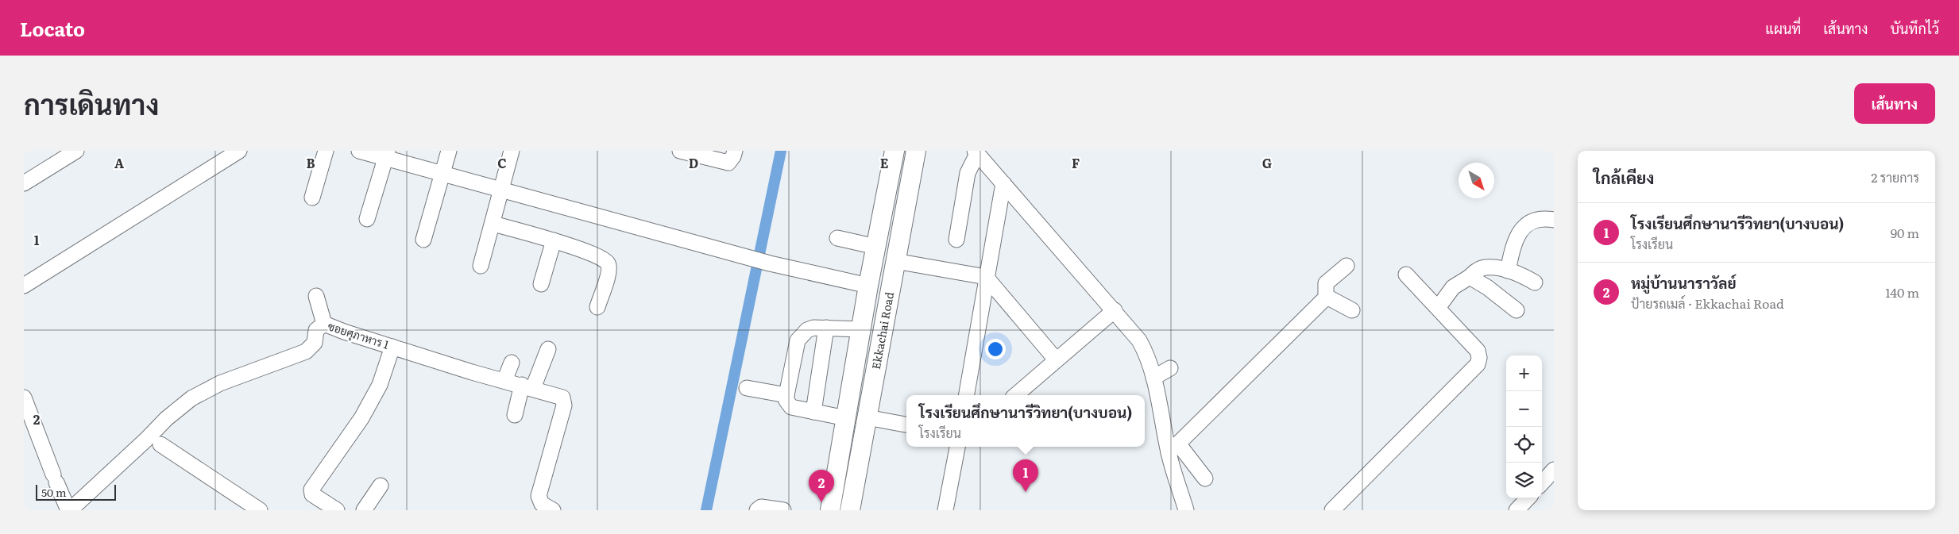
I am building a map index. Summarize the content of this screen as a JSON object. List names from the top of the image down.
{
  "streets": {
    "main road": ["Ekkachai Road"],
    "street": ["ซอยศุภาหาร 1"]
  },
  "scale_bar": "50 m",
  "north": "bottom right",
  "page": {
    "header": "Locato",
    "nav": ["แผนที่", "เส้นทาง", "บันทึกไว้"],
    "title": "การเดินทาง",
    "buttons": "เส้นทาง",
    "heading": ["ใกล้เคียง", "2 รายการ"],
    "list": [
      {
        "mark": "1",
        "name": "โรงเรียนศึกษานารีวิทยา(บางบอน)",
        "note": "โรงเรียน",
        "value": "90 m"
      },
      {
        "mark": "2",
        "name": "หมู่บ้านนาราวัลย์",
        "note": "ป้ายรถเมล์ · Ekkachai Road",
        "value": "140 m"
      }
    ],
    "map_buttons": ["+", "−"],
    "popup": ["โรงเรียนศึกษานารีวิทยา(บางบอน)", "โรงเรียน"],
    "pins": ["1", "2"],
    "scale": "50 m"
  },
  "grid": {
    "columns": [
      "A",
      "B",
      "C",
      "D",
      "E",
      "F",
      "G"
    ],
    "rows": ["1", "2"]
  }
}
